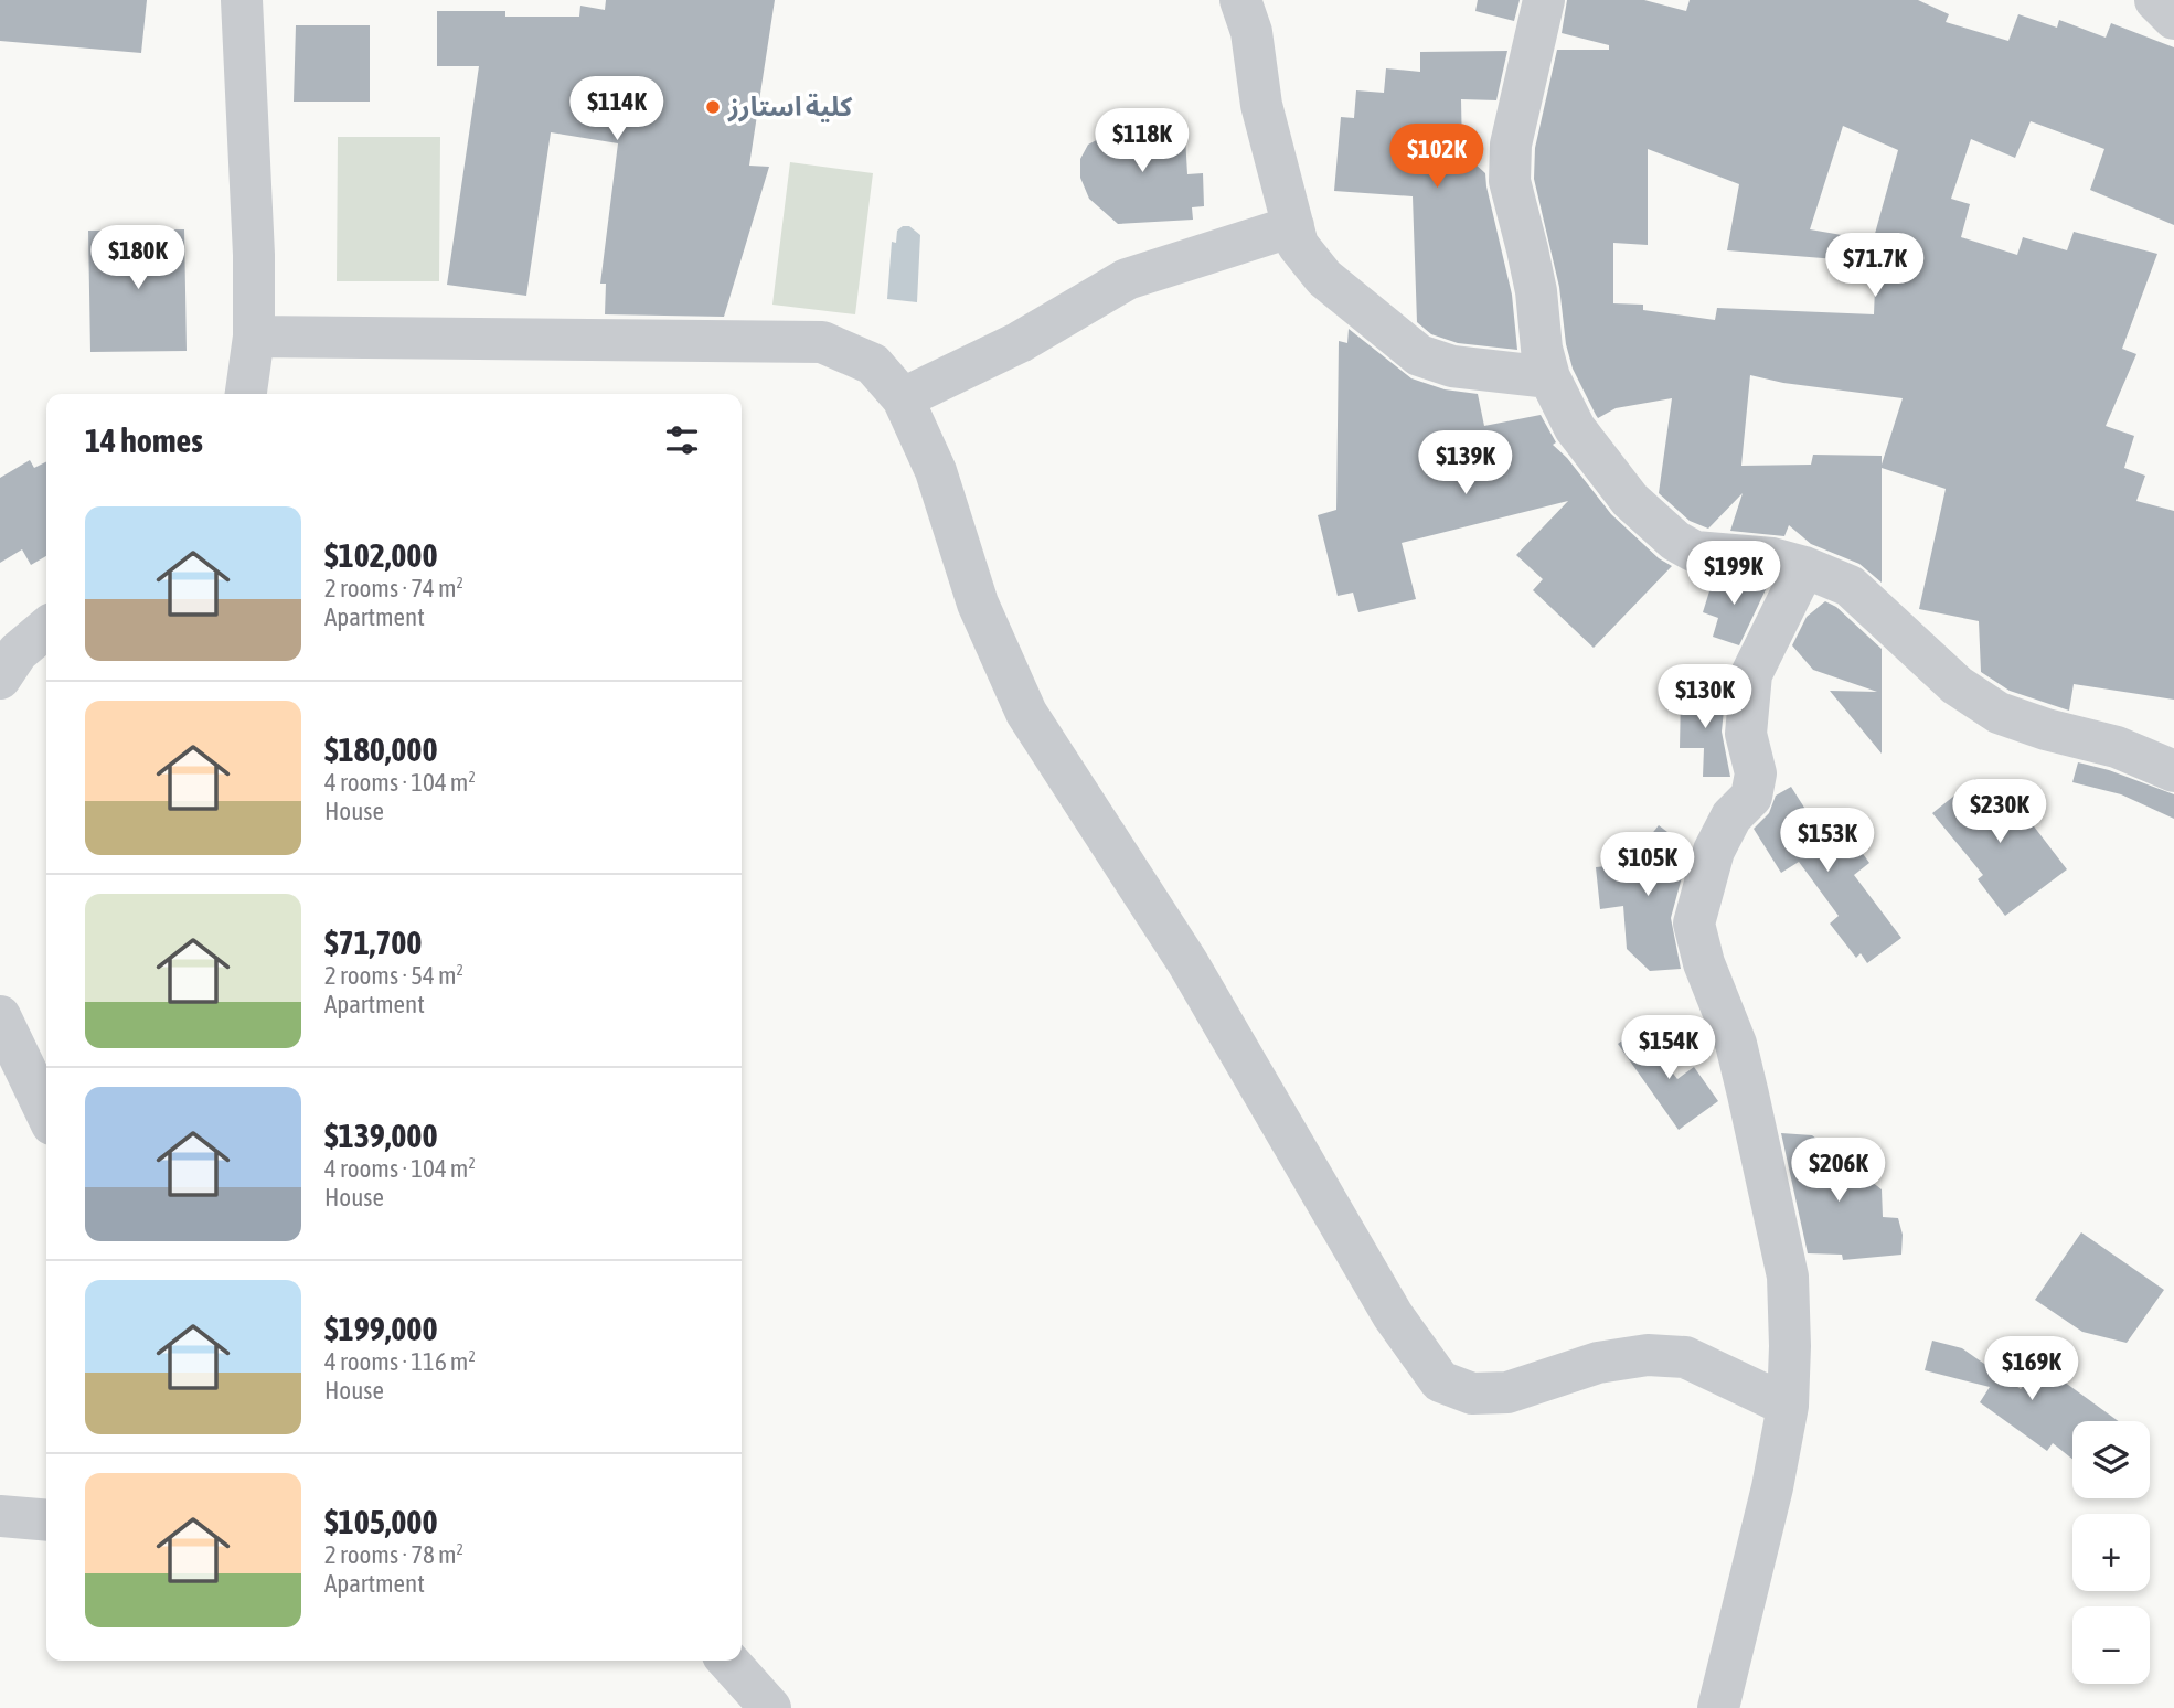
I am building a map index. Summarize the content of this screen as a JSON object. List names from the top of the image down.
{
  "places": ["كلية استارز"],
  "page": {
    "price": [
      "$114K",
      "$118K",
      "$102K",
      "$180K",
      "$71.7K",
      "$139K",
      "$199K",
      "$130K",
      "$230K",
      "$153K",
      "$105K",
      "$154K",
      "$206K",
      "$169K"
    ],
    "heading": "14 homes",
    "list": [
      {
        "name": "$102,000",
        "note": "2 rooms · 74 m² · Apartment"
      },
      {
        "name": "$180,000",
        "note": "4 rooms · 104 m² · House"
      },
      {
        "name": "$71,700",
        "note": "2 rooms · 54 m² · Apartment"
      },
      {
        "name": "$139,000",
        "note": "4 rooms · 104 m² · House"
      },
      {
        "name": "$199,000",
        "note": "4 rooms · 116 m² · House"
      },
      {
        "name": "$105,000",
        "note": "2 rooms · 78 m² · Apartment"
      }
    ],
    "map_buttons": ["+", "−"]
  }
}
